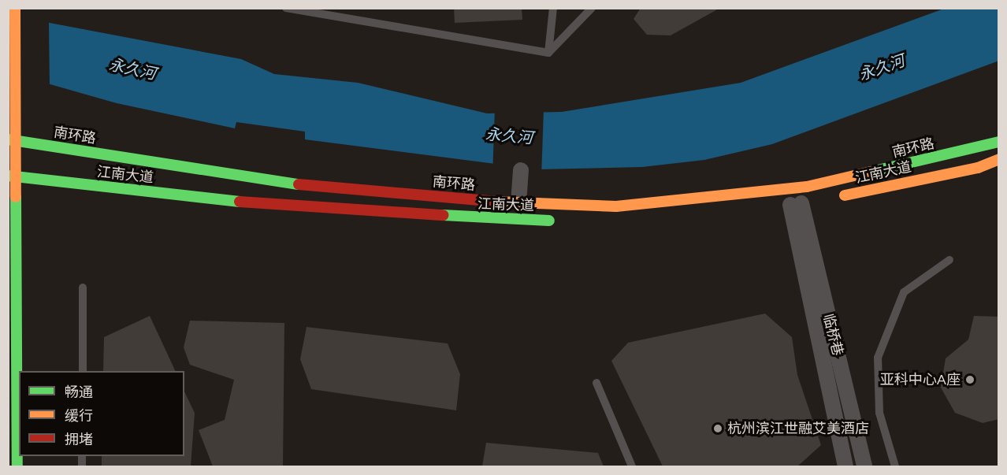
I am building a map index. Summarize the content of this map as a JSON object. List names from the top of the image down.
{
  "streets": {
    "main road": ["南环路", "江南大道"],
    "street": ["临桥巷"]
  },
  "water": ["永久河"],
  "places": ["亚科中心A座", "杭州滨江世融艾美酒店"],
  "legend": ["畅通", "缓行", "拥堵"]
}
